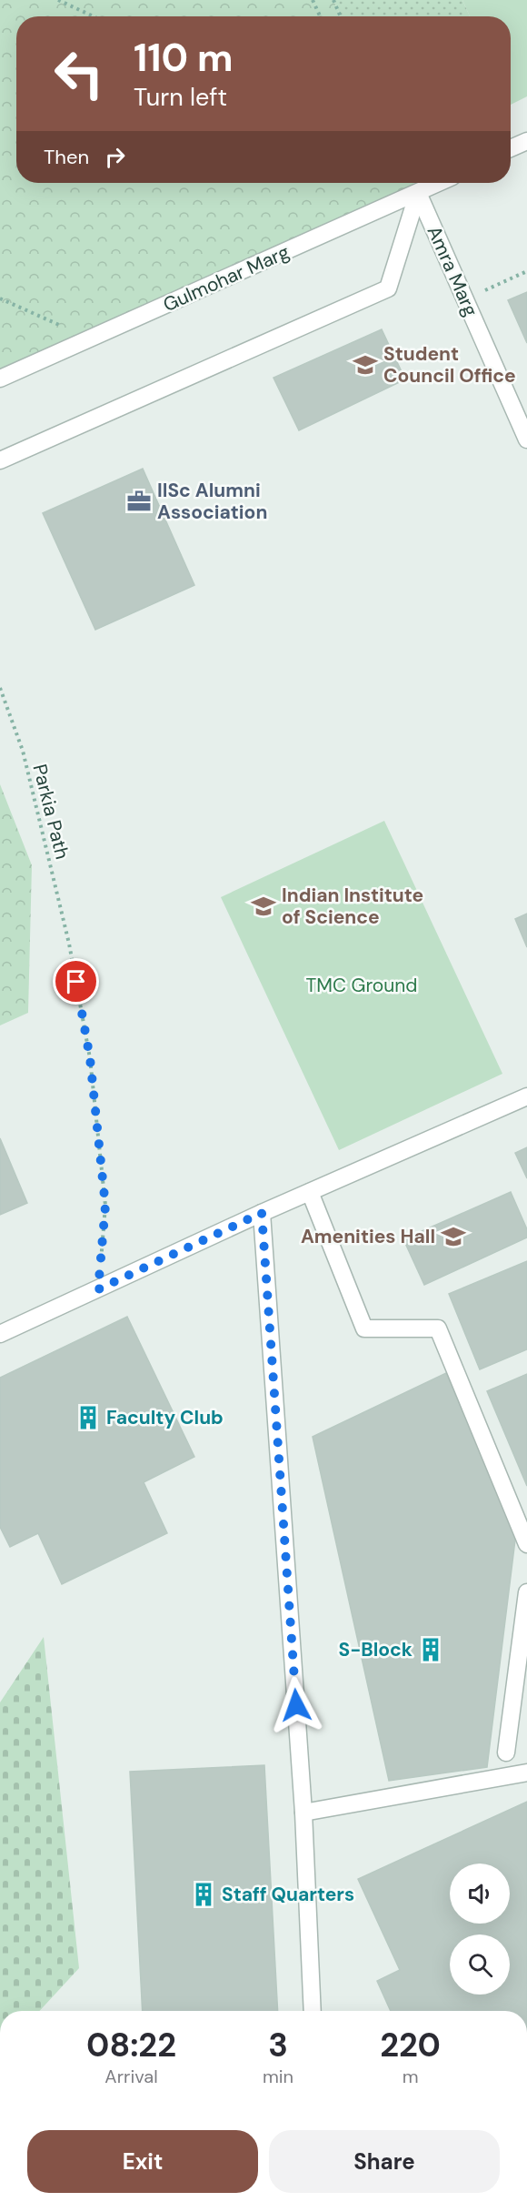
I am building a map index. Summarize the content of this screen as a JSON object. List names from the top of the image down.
{
  "streets": {
    "lane": ["Amra Marg", "Gulmohar Marg"],
    "path": ["Parkia Path"]
  },
  "crossings": [
    ["Amra Marg", "Gulmohar Marg"]
  ],
  "parks": ["TMC Ground"],
  "places": {
    "school or university": ["Student Council Office", "Indian Institute of Science", "Amenities Hall"],
    "office": ["IISc Alumni Association"],
    "building": ["Faculty Club", "S-Block", "Staff Quarters"]
  },
  "page": {
    "turn": ["110 m", "Turn left"],
    "then": "Then",
    "eta": [
      "08:22",
      "Arrival",
      "3",
      "min",
      "220",
      "m"
    ],
    "buttons": ["Exit", "Share"]
  }
}
